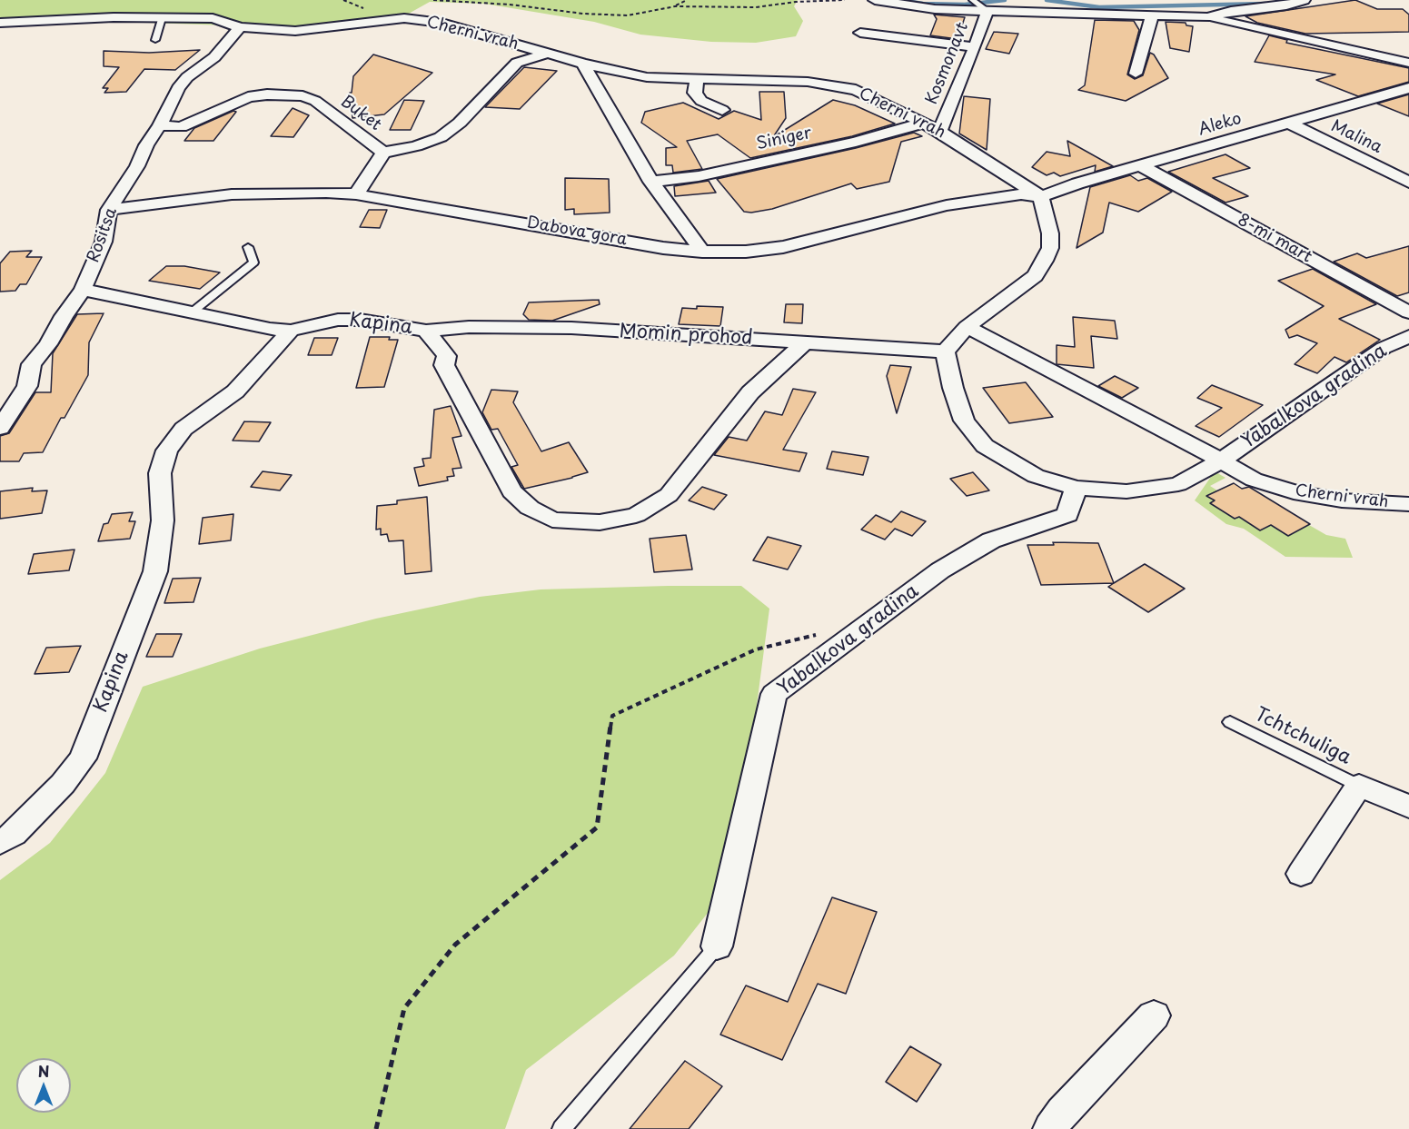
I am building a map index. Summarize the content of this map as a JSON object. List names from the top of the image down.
{
  "streets": {
    "street": [
      "Cherni vrah",
      "Kosmonavt",
      "Buket",
      "Aleko",
      "Malina",
      "Siniger",
      "Dabova gora",
      "Rositsa",
      "8-mi mart",
      "Kapina",
      "Momin prohod",
      "Yabalkova gradina"
    ],
    "lane": ["Tchtchuliga"]
  },
  "crossings": [
    ["Cherni vrah", "Kosmonavt"],
    ["Cherni vrah", "Buket"],
    ["Cherni vrah", "Aleko"],
    ["Cherni vrah", "Siniger"],
    ["Cherni vrah", "Dabova gora"],
    ["Cherni vrah", "Rositsa"],
    ["Cherni vrah", "Yabalkova gradina"],
    ["Buket", "Rositsa"],
    ["Aleko", "Malina"],
    ["Aleko", "Dabova gora"],
    ["Aleko", "8-mi mart"],
    ["Dabova gora", "Rositsa"],
    ["Kapina", "Momin prohod"]
  ],
  "north": "top"
}
